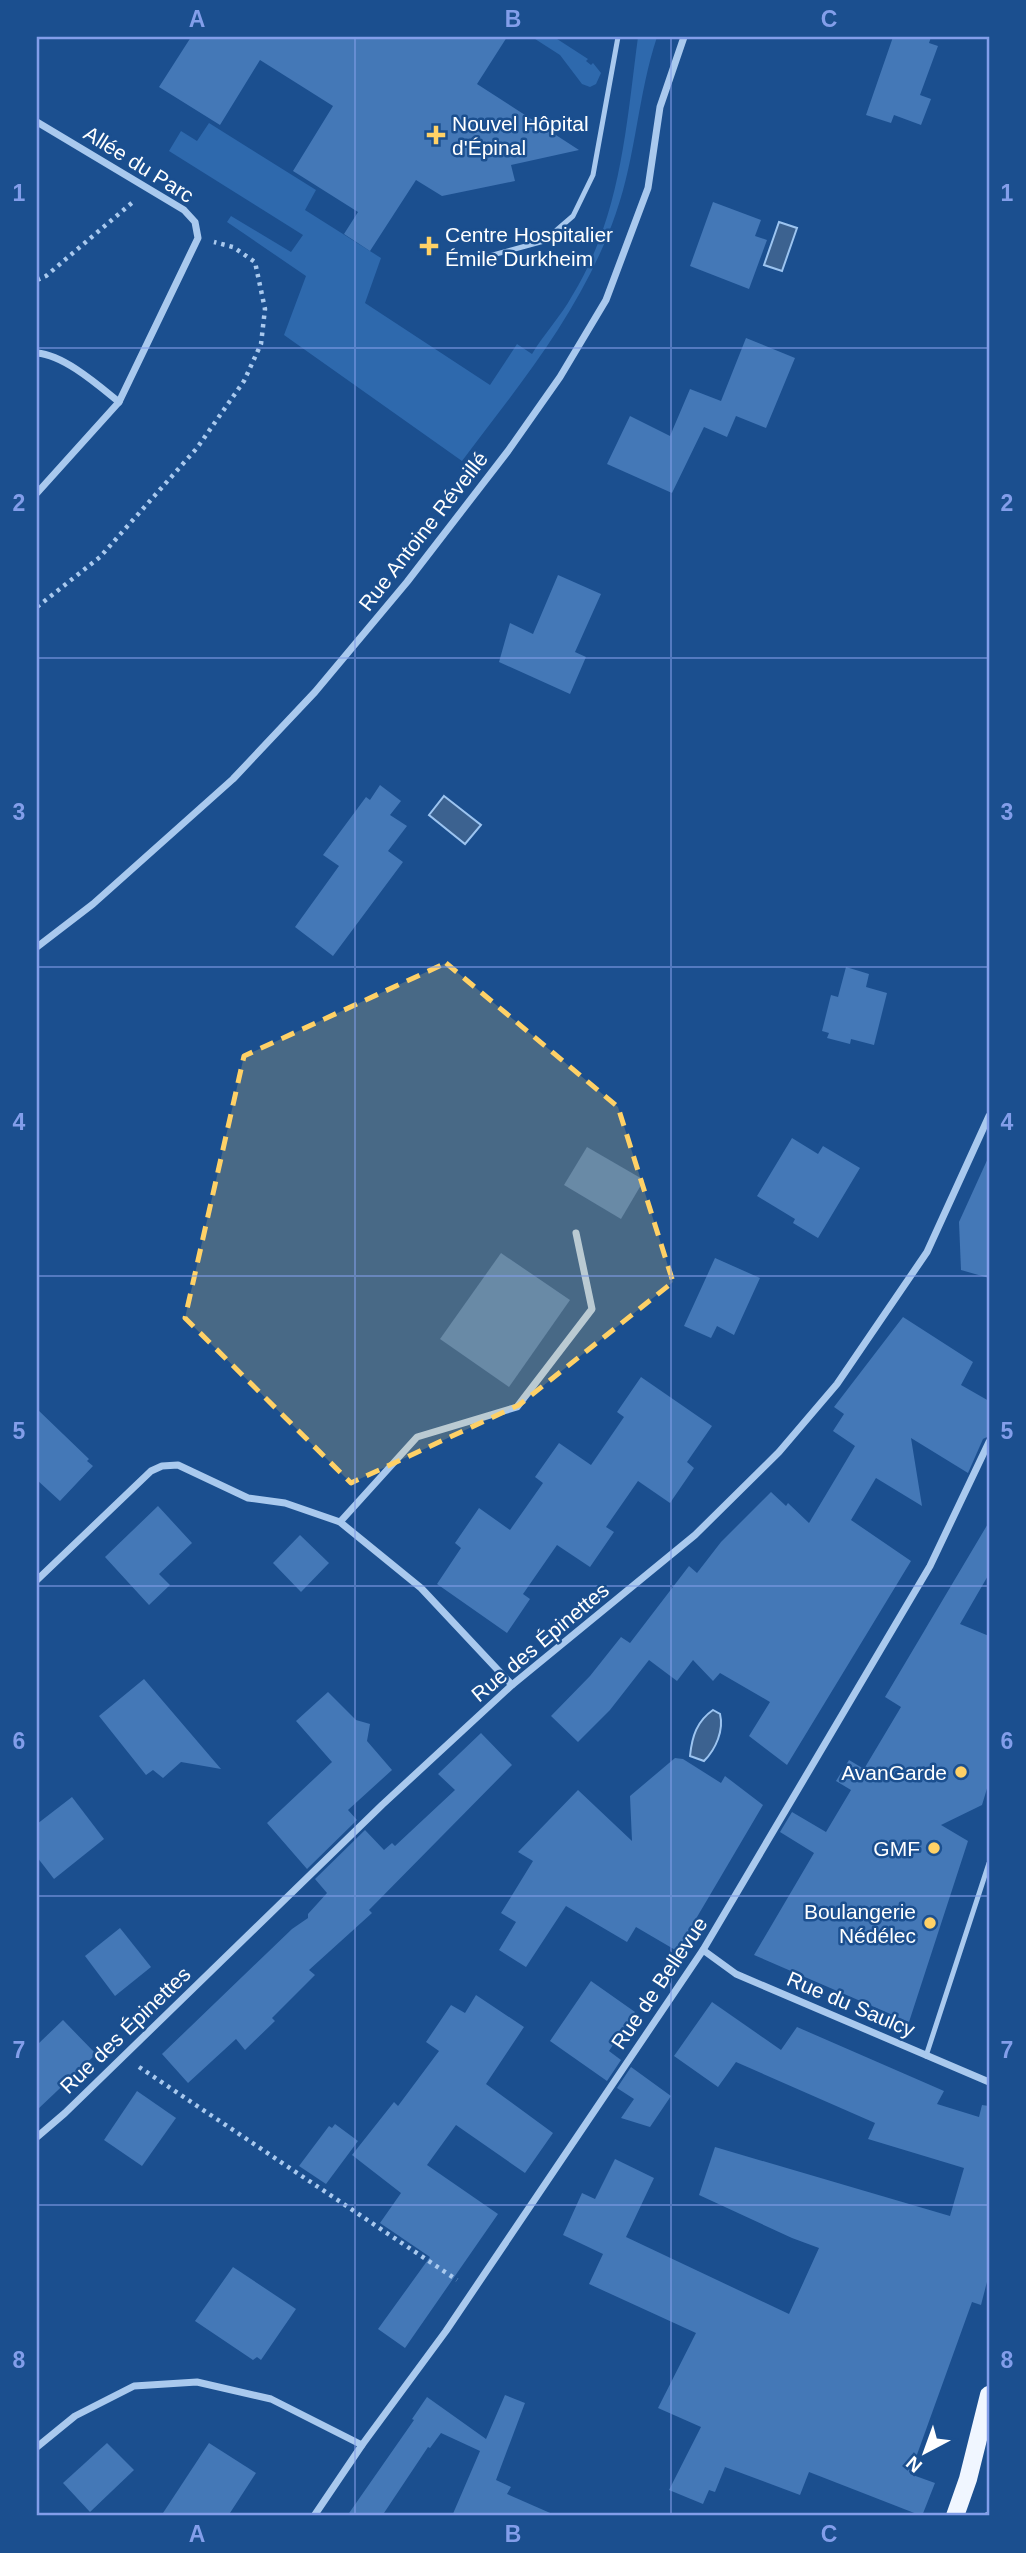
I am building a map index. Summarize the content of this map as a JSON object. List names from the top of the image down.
{
  "streets": {
    "street": [
      "Allée du Parc",
      "Rue Antoine Réveillé",
      "Rue des Épinettes",
      "Rue de Bellevue",
      "Rue du Saulcy"
    ]
  },
  "crossings": [
    ["Rue de Bellevue", "Rue du Saulcy"]
  ],
  "places": {
    "health": ["Nouvel Hôpital d'Épinal", "Centre Hospitalier Émile Durkheim"],
    "other": ["AvanGarde", "GMF", "Boulangerie Nédélec"]
  },
  "north": "bottom left",
  "grid": {
    "columns": ["A", "B", "C"],
    "rows": [
      "1",
      "2",
      "3",
      "4",
      "5",
      "6",
      "7",
      "8"
    ]
  }
}
